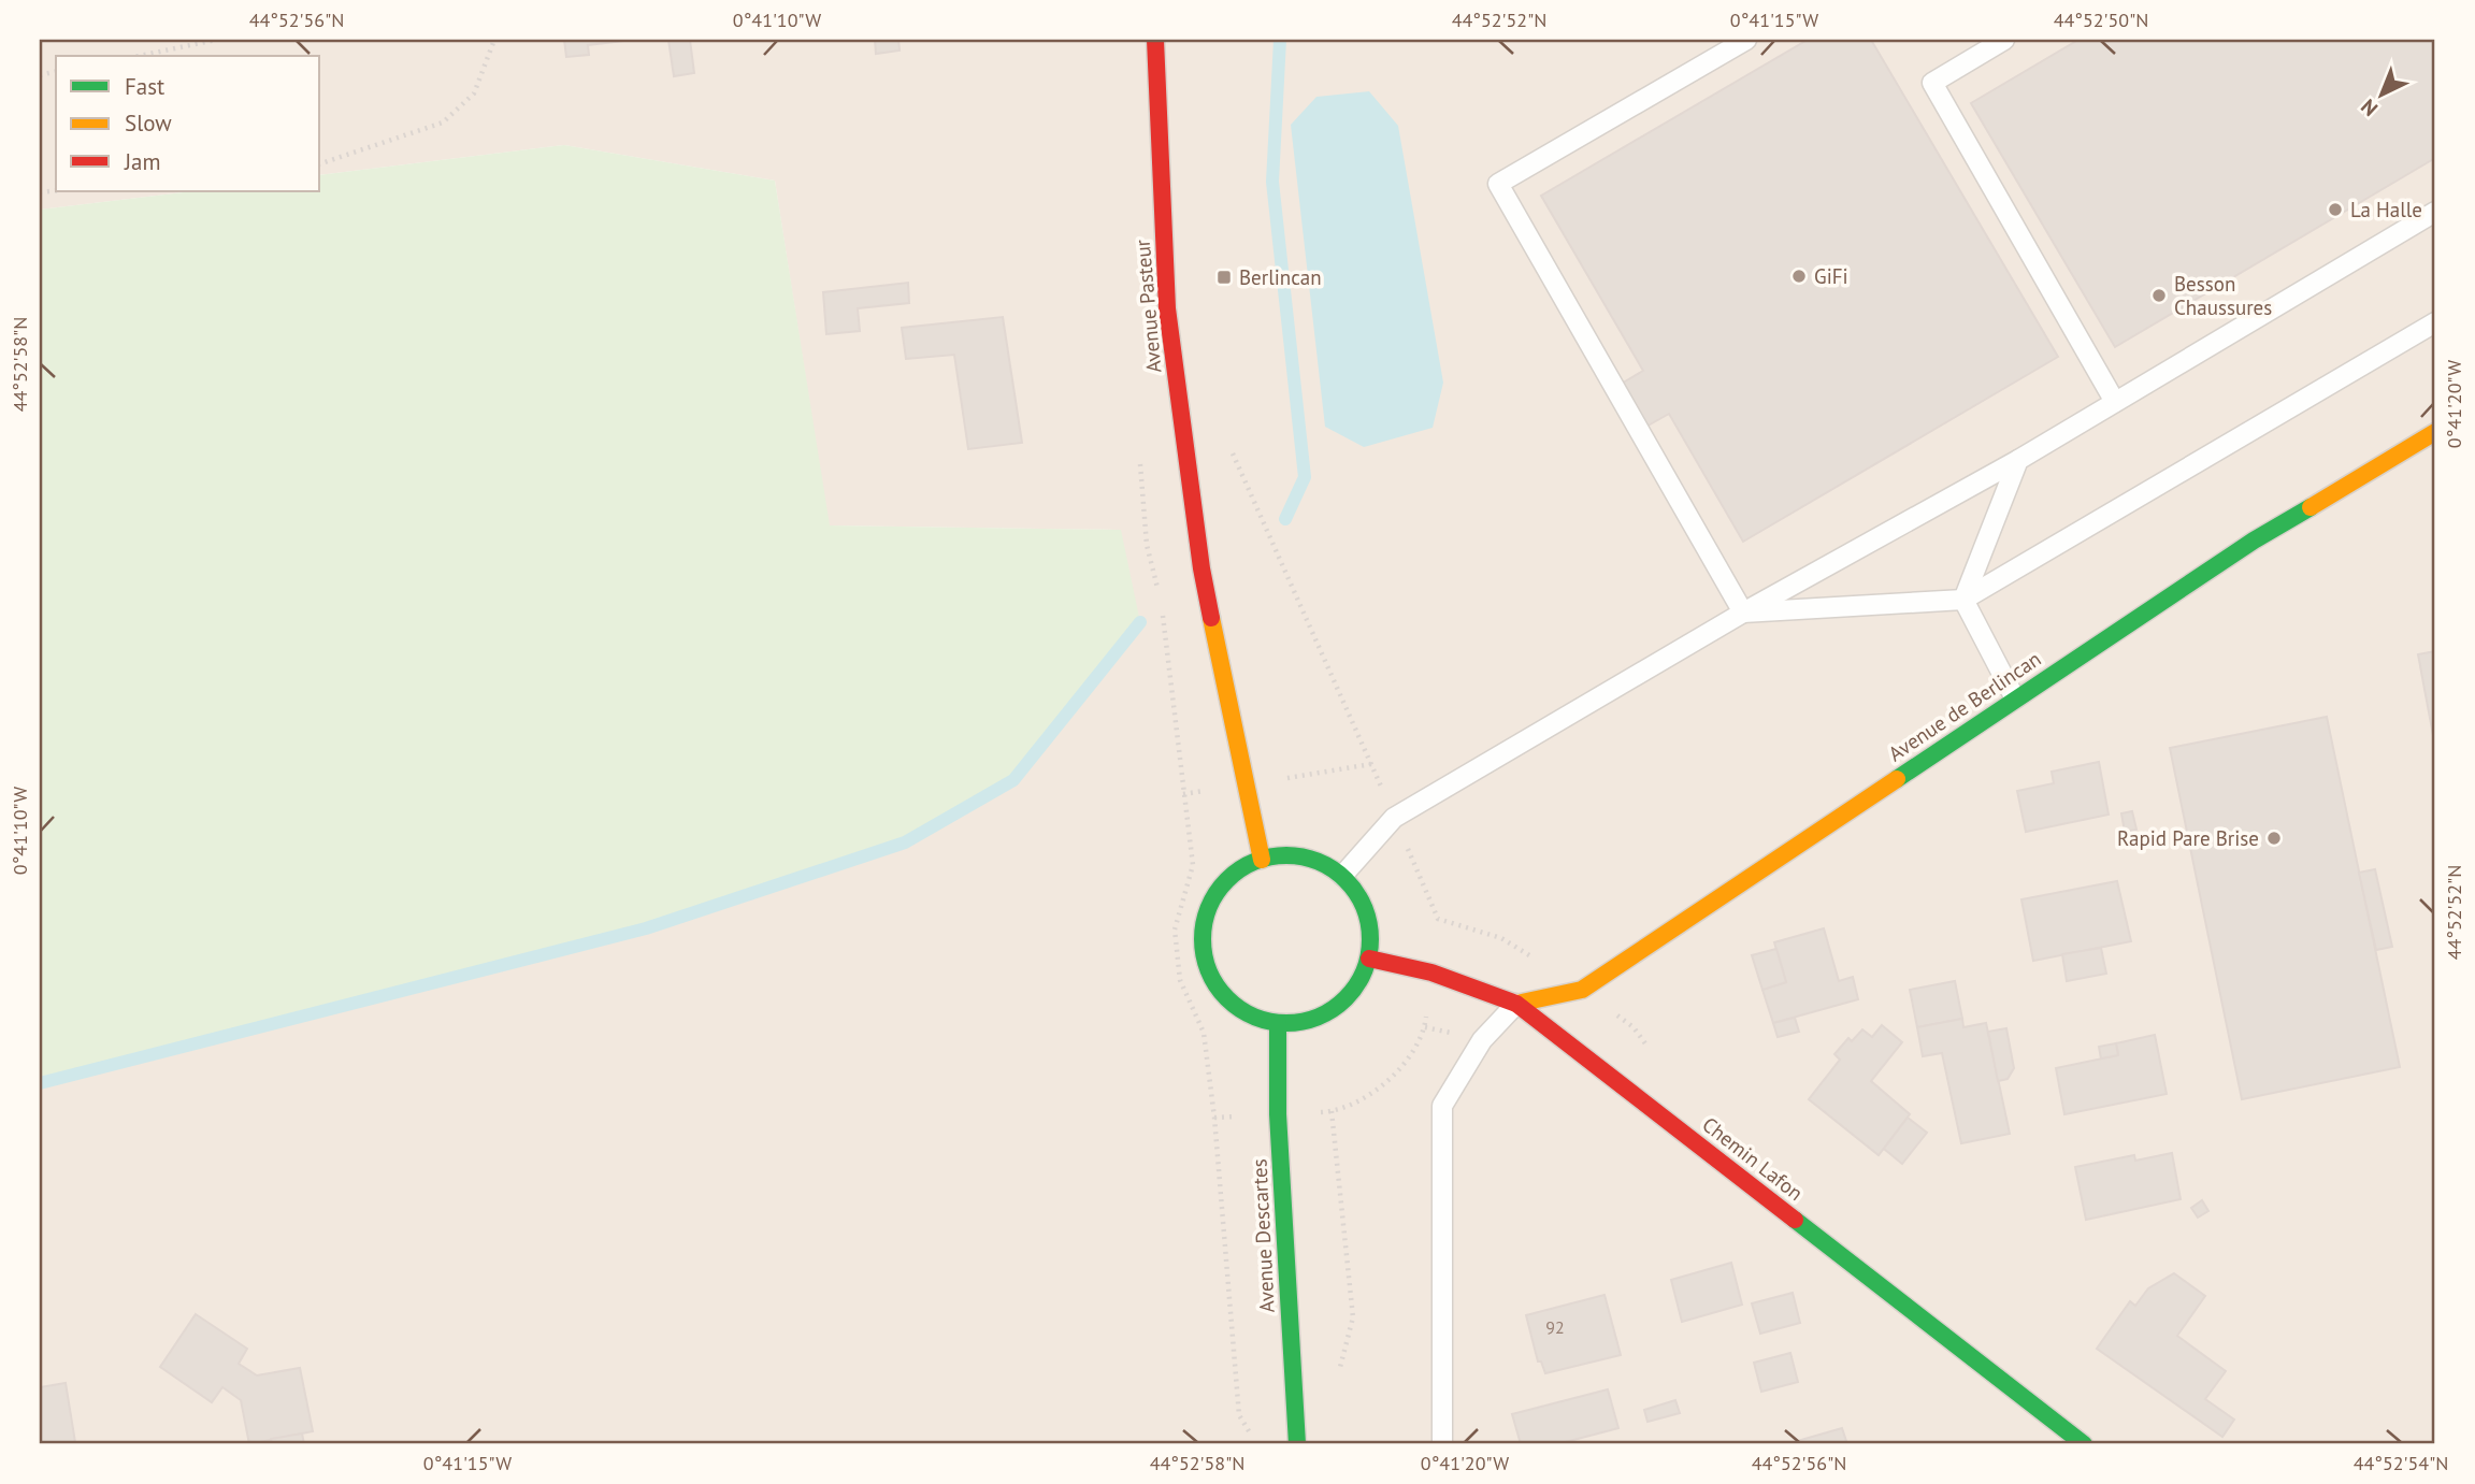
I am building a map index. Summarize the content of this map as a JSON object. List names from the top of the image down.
{
  "streets": {
    "street": [
      "Avenue Pasteur",
      "Avenue de Berlincan",
      "Chemin Lafon",
      "Avenue Descartes"
    ]
  },
  "crossings": [
    ["Avenue Pasteur", "Chemin Lafon"],
    ["Avenue Pasteur", "Avenue Descartes"],
    ["Avenue de Berlincan", "Chemin Lafon"],
    ["Chemin Lafon", "Avenue Descartes"]
  ],
  "places": {
    "other": [
      "La Halle",
      "GiFi",
      "Besson Chaussures",
      "Rapid Pare Brise"
    ],
    "transit": ["Berlincan"]
  },
  "house_numbers": ["92"],
  "legend": ["Fast", "Slow", "Jam"],
  "north": "bottom left",
  "coordinates": [
    "44°52'56\"N",
    "0°41'10\"W",
    "44°52'52\"N",
    "0°41'15\"W",
    "44°52'50\"N",
    "44°52'58\"N",
    "0°41'20\"W",
    "44°52'54\"N"
  ]
}
